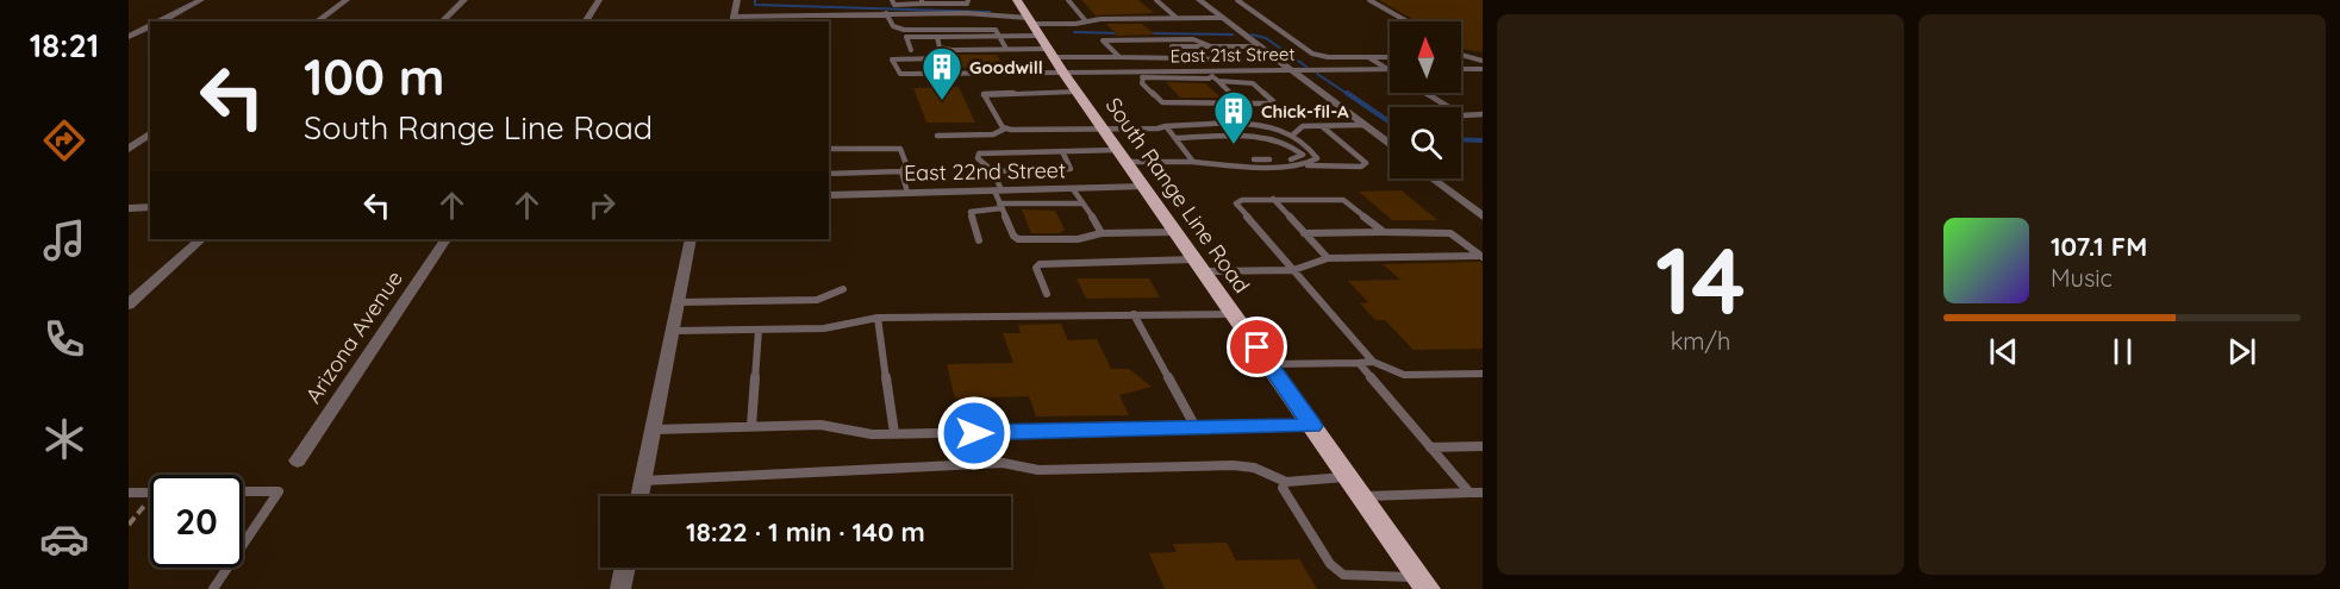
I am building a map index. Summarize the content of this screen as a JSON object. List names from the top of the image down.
{
  "streets": {
    "main road": ["South Range Line Road"],
    "street": ["East 21st Street", "East 22nd Street", "Arizona Avenue"]
  },
  "crossings": [
    ["East 21st Street", "South Range Line Road"],
    ["East 22nd Street", "South Range Line Road"]
  ],
  "places": {
    "building": ["Goodwill", "Chick-fil-A"]
  },
  "north": "top",
  "page": {
    "tabs": "18:21",
    "tile": ["14", "km/h"],
    "turn": ["100 m", "South Range Line Road"],
    "song": ["107.1 FM", "Music"],
    "limit": "20",
    "trip": "18:22 · 1 min · 140 m"
  }
}
